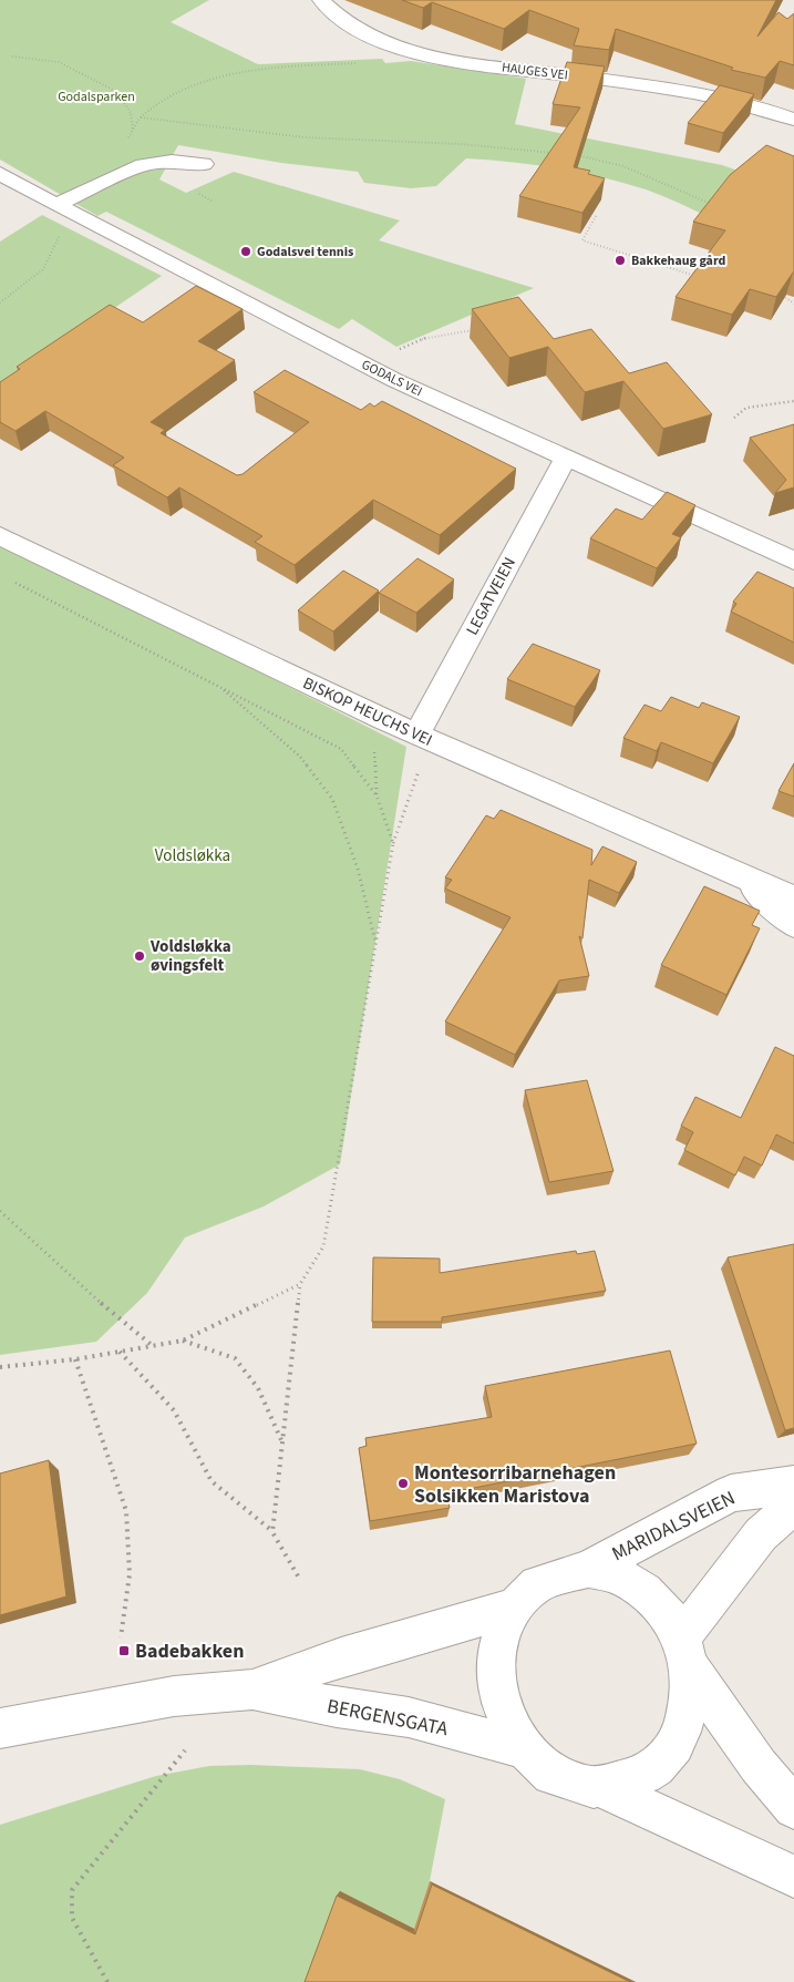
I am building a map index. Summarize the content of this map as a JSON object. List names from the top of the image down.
{
  "streets": {
    "street": [
      "HAUGES VEI",
      "GODALS VEI",
      "LEGATVEIEN",
      "BISKOP HEUCHS VEI",
      "MARIDALSVEIEN",
      "BERGENSGATA"
    ]
  },
  "crossings": [
    ["GODALS VEI", "LEGATVEIEN"],
    ["LEGATVEIEN", "BISKOP HEUCHS VEI"]
  ],
  "parks": ["Godalsparken", "Voldsløkka"],
  "places": {
    "other": [
      "Godalsvei tennis",
      "Bakkehaug gård",
      "Voldsløkka øvingsfelt",
      "Montesorribarnehagen Solsikken Maristova"
    ],
    "transit": ["Badebakken"]
  }
}
